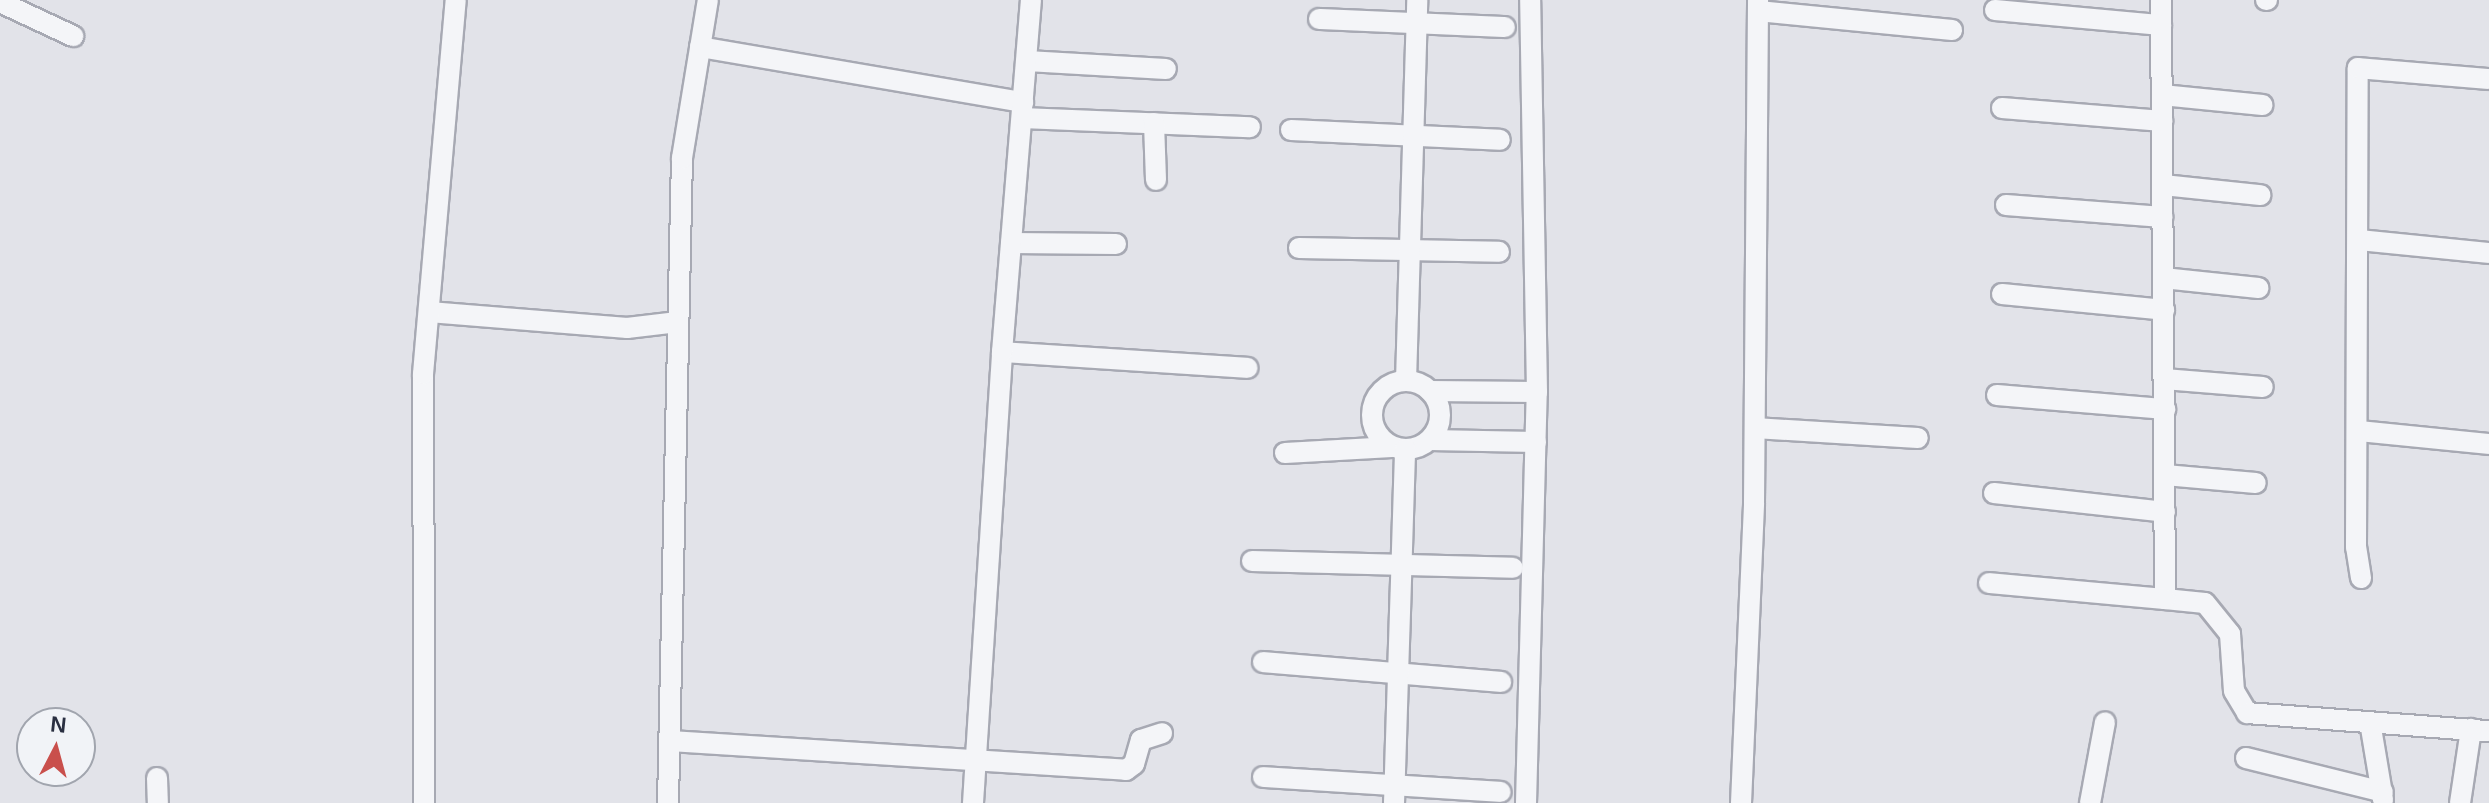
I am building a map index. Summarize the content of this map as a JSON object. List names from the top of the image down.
{
  "north": "top"
}
